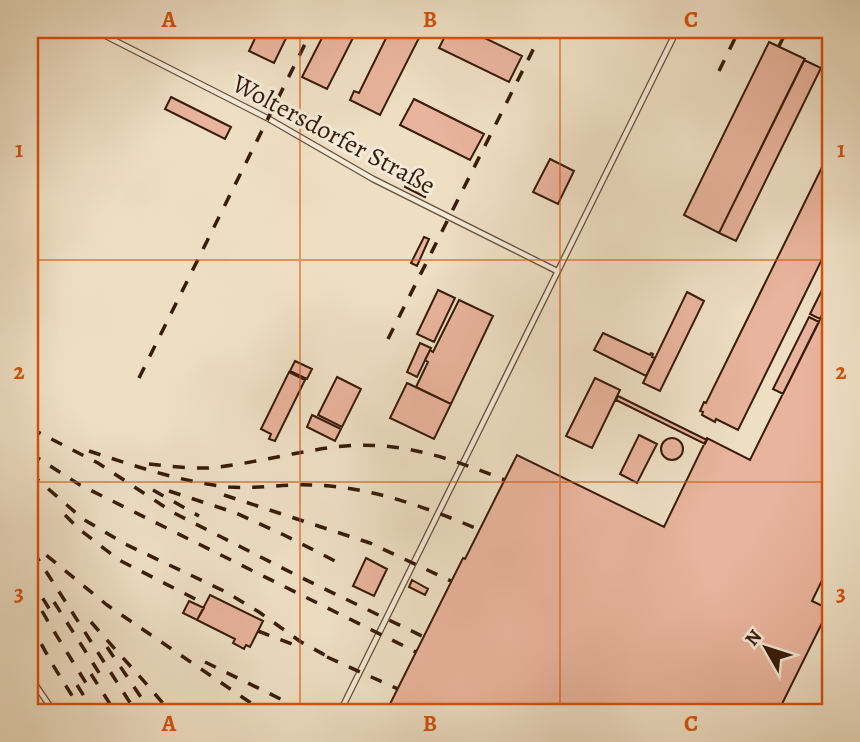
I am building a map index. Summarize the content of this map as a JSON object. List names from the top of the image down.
{
  "streets": {
    "lane": ["Woltersdorfer Straße"]
  },
  "north": "top left",
  "grid": {
    "columns": ["A", "B", "C"],
    "rows": ["1", "2", "3"]
  }
}
